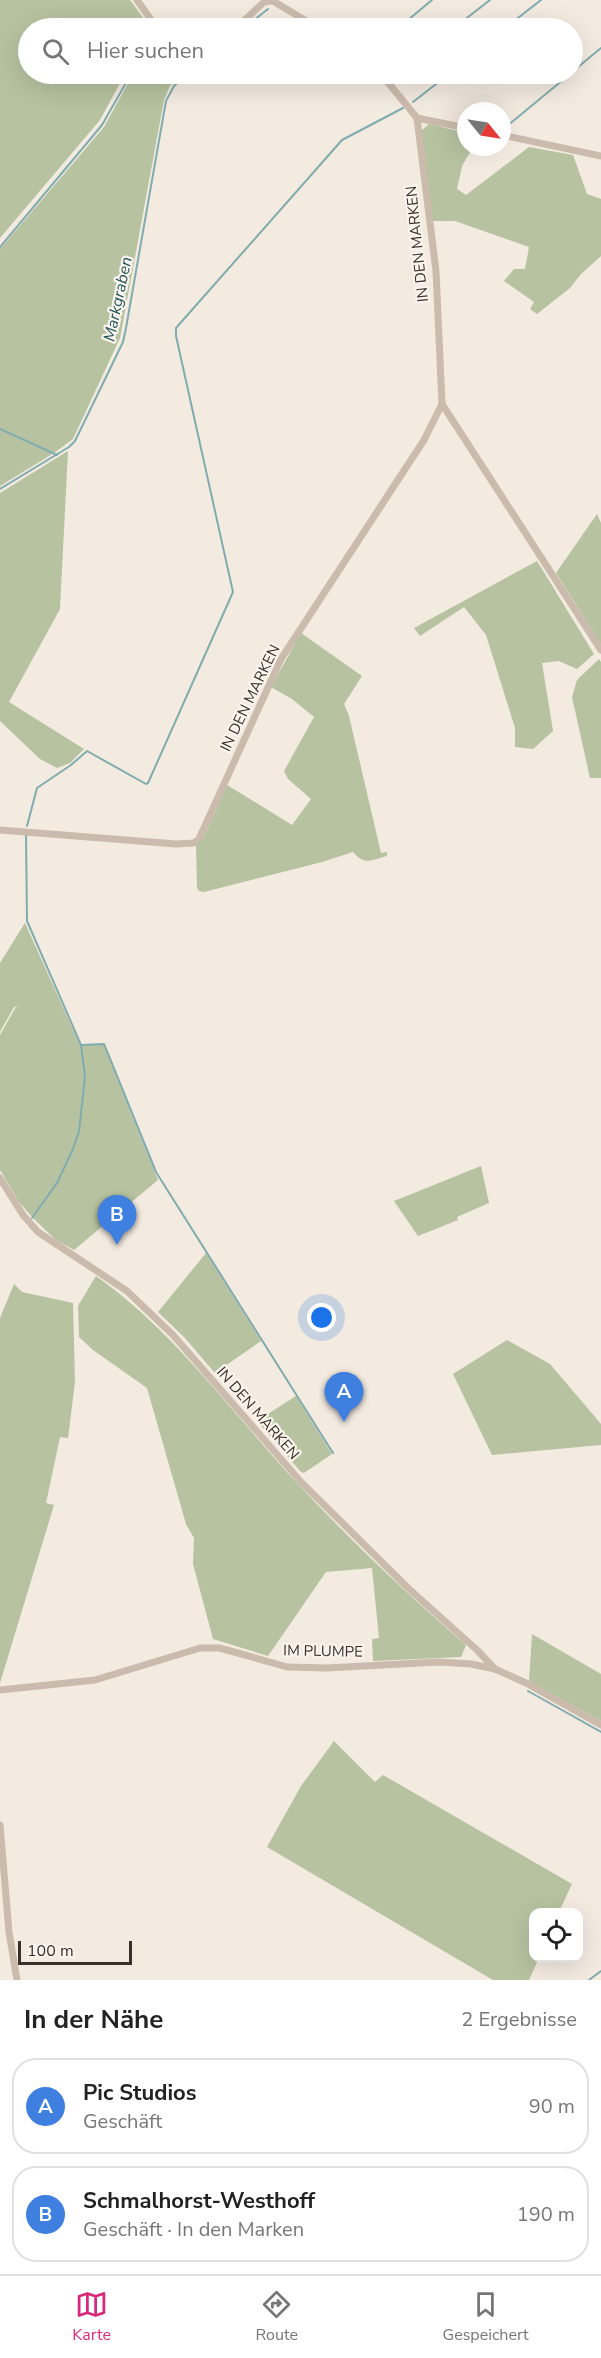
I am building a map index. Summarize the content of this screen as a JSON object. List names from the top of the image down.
{
  "streets": {
    "street": ["IN DEN MARKEN", "IM PLUMPE"]
  },
  "crossings": [
    ["IN DEN MARKEN", "IM PLUMPE"]
  ],
  "water": ["Markgraben"],
  "scale_bar": "100 m",
  "north": "bottom right",
  "page": {
    "search": "Hier suchen",
    "pins": ["B", "A"],
    "scale": "100 m",
    "heading": ["In der Nähe", "2 Ergebnisse"],
    "list": [
      {
        "mark": "A",
        "name": "Pic Studios",
        "note": "Geschäft",
        "value": "90 m"
      },
      {
        "mark": "B",
        "name": "Schmalhorst-Westhoff",
        "note": "Geschäft · In den Marken",
        "value": "190 m"
      }
    ],
    "nav": ["Karte", "Route", "Gespeichert"]
  }
}
